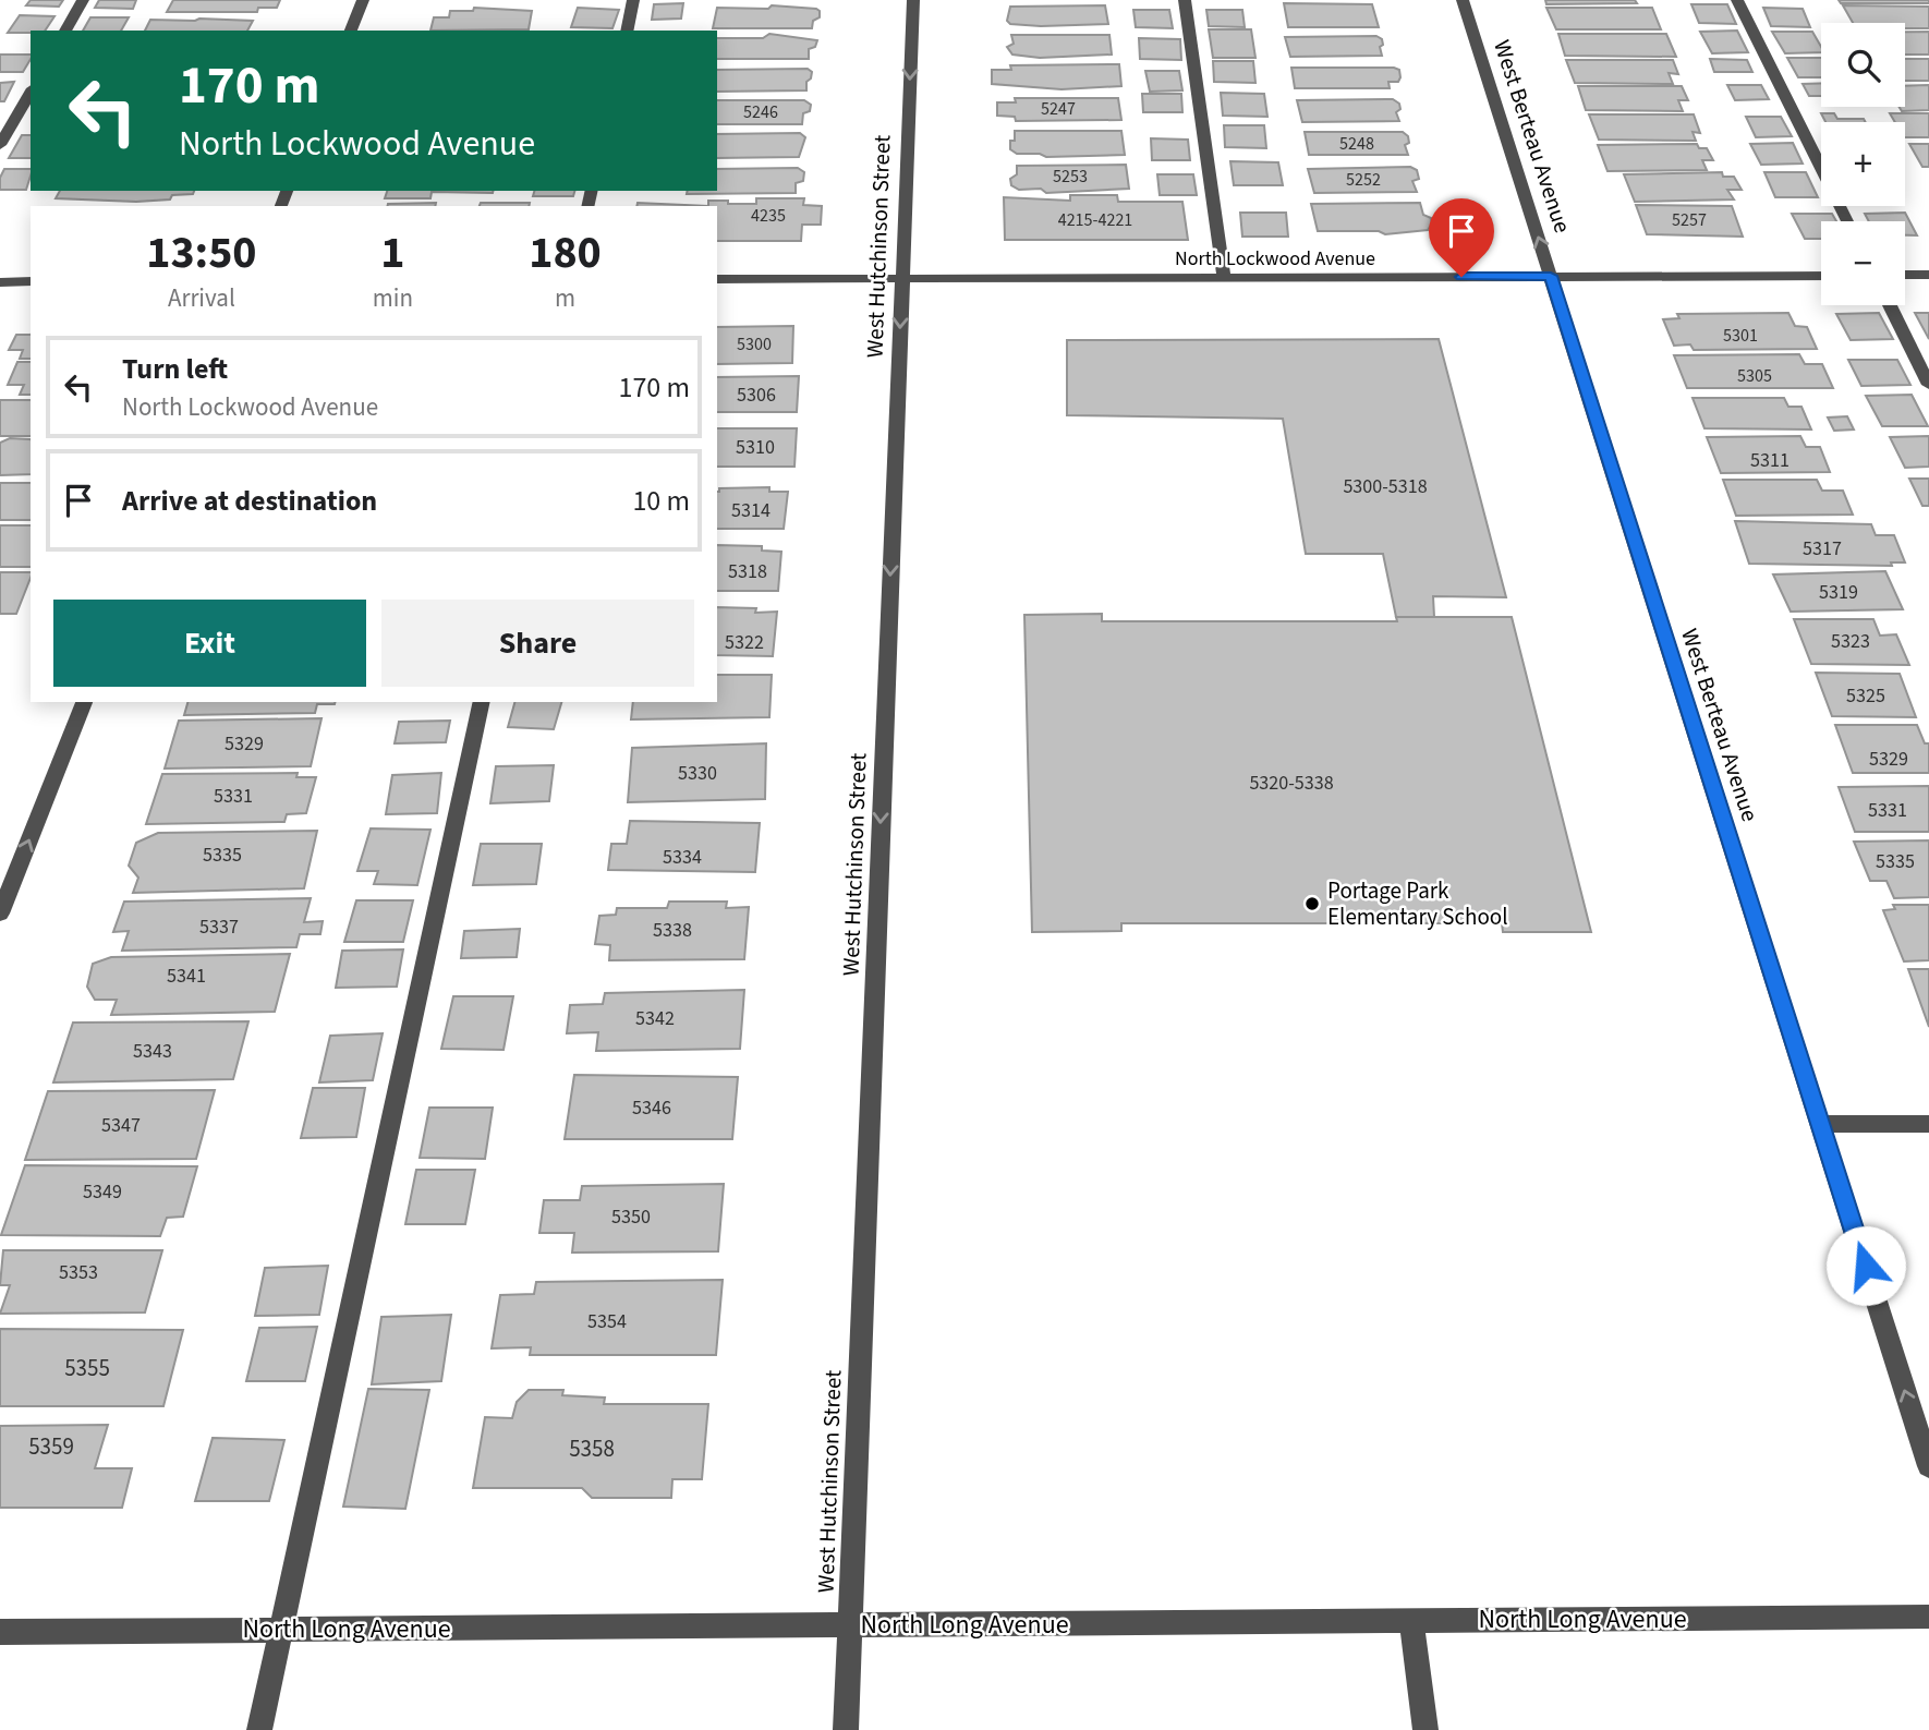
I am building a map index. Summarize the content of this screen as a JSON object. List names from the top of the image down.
{
  "streets": {
    "street": [
      "West Berteau Avenue",
      "West Hutchinson Street",
      "North Lockwood Avenue",
      "North Long Avenue"
    ]
  },
  "crossings": [
    ["West Berteau Avenue", "North Lockwood Avenue"],
    ["West Hutchinson Street", "North Lockwood Avenue"],
    ["West Hutchinson Street", "North Long Avenue"]
  ],
  "one_way": ["West Berteau Avenue", "West Hutchinson Street"],
  "places": ["Portage Park Elementary School"],
  "house_numbers": [
    "5247",
    "5246",
    "5248",
    "5253",
    "5252",
    "4235",
    "4215-4221",
    "5257",
    "5301",
    "5300",
    "5305",
    "5306",
    "5310",
    "5311",
    "5300-5318",
    "5314",
    "5317",
    "5318",
    "5319",
    "5323",
    "5322",
    "5325",
    "5329",
    "5329",
    "5330",
    "5320-5338",
    "5331",
    "5331",
    "5335",
    "5334",
    "5335",
    "5337",
    "5338",
    "5341",
    "5342",
    "5343",
    "5346",
    "5347",
    "5349",
    "5350",
    "5353",
    "5354",
    "5355",
    "5359",
    "5358"
  ],
  "page": {
    "map_buttons": ["+", "−"],
    "turn": ["170 m", "North Lockwood Avenue"],
    "eta": [
      "13:50",
      "Arrival",
      "1",
      "min",
      "180",
      "m"
    ],
    "list": [
      {
        "name": "Turn left",
        "note": "North Lockwood Avenue",
        "value": "170 m"
      },
      {
        "name": "Arrive at destination",
        "value": "10 m"
      }
    ],
    "buttons": ["Exit", "Share"]
  }
}
